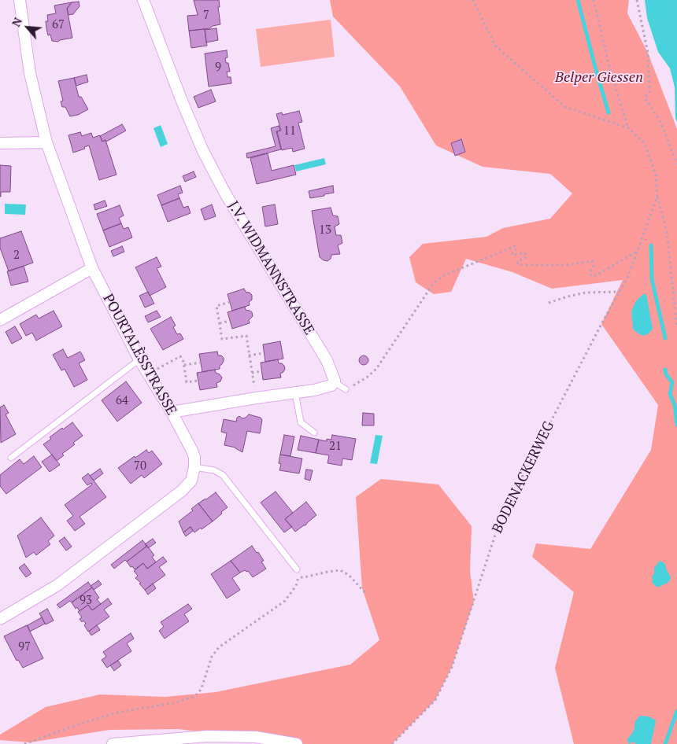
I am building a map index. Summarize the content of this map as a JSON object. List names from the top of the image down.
{
  "streets": {
    "street": ["J.V. WIDMANNSTRASSE", "POURTALÈSSTRASSE"],
    "path": ["BODENACKERWEG"]
  },
  "parks": ["Belper Giessen"],
  "house_numbers": [
    "7",
    "67",
    "9",
    "11",
    "13",
    "2",
    "64",
    "21",
    "70",
    "93",
    "97"
  ],
  "north": "top left"
}
